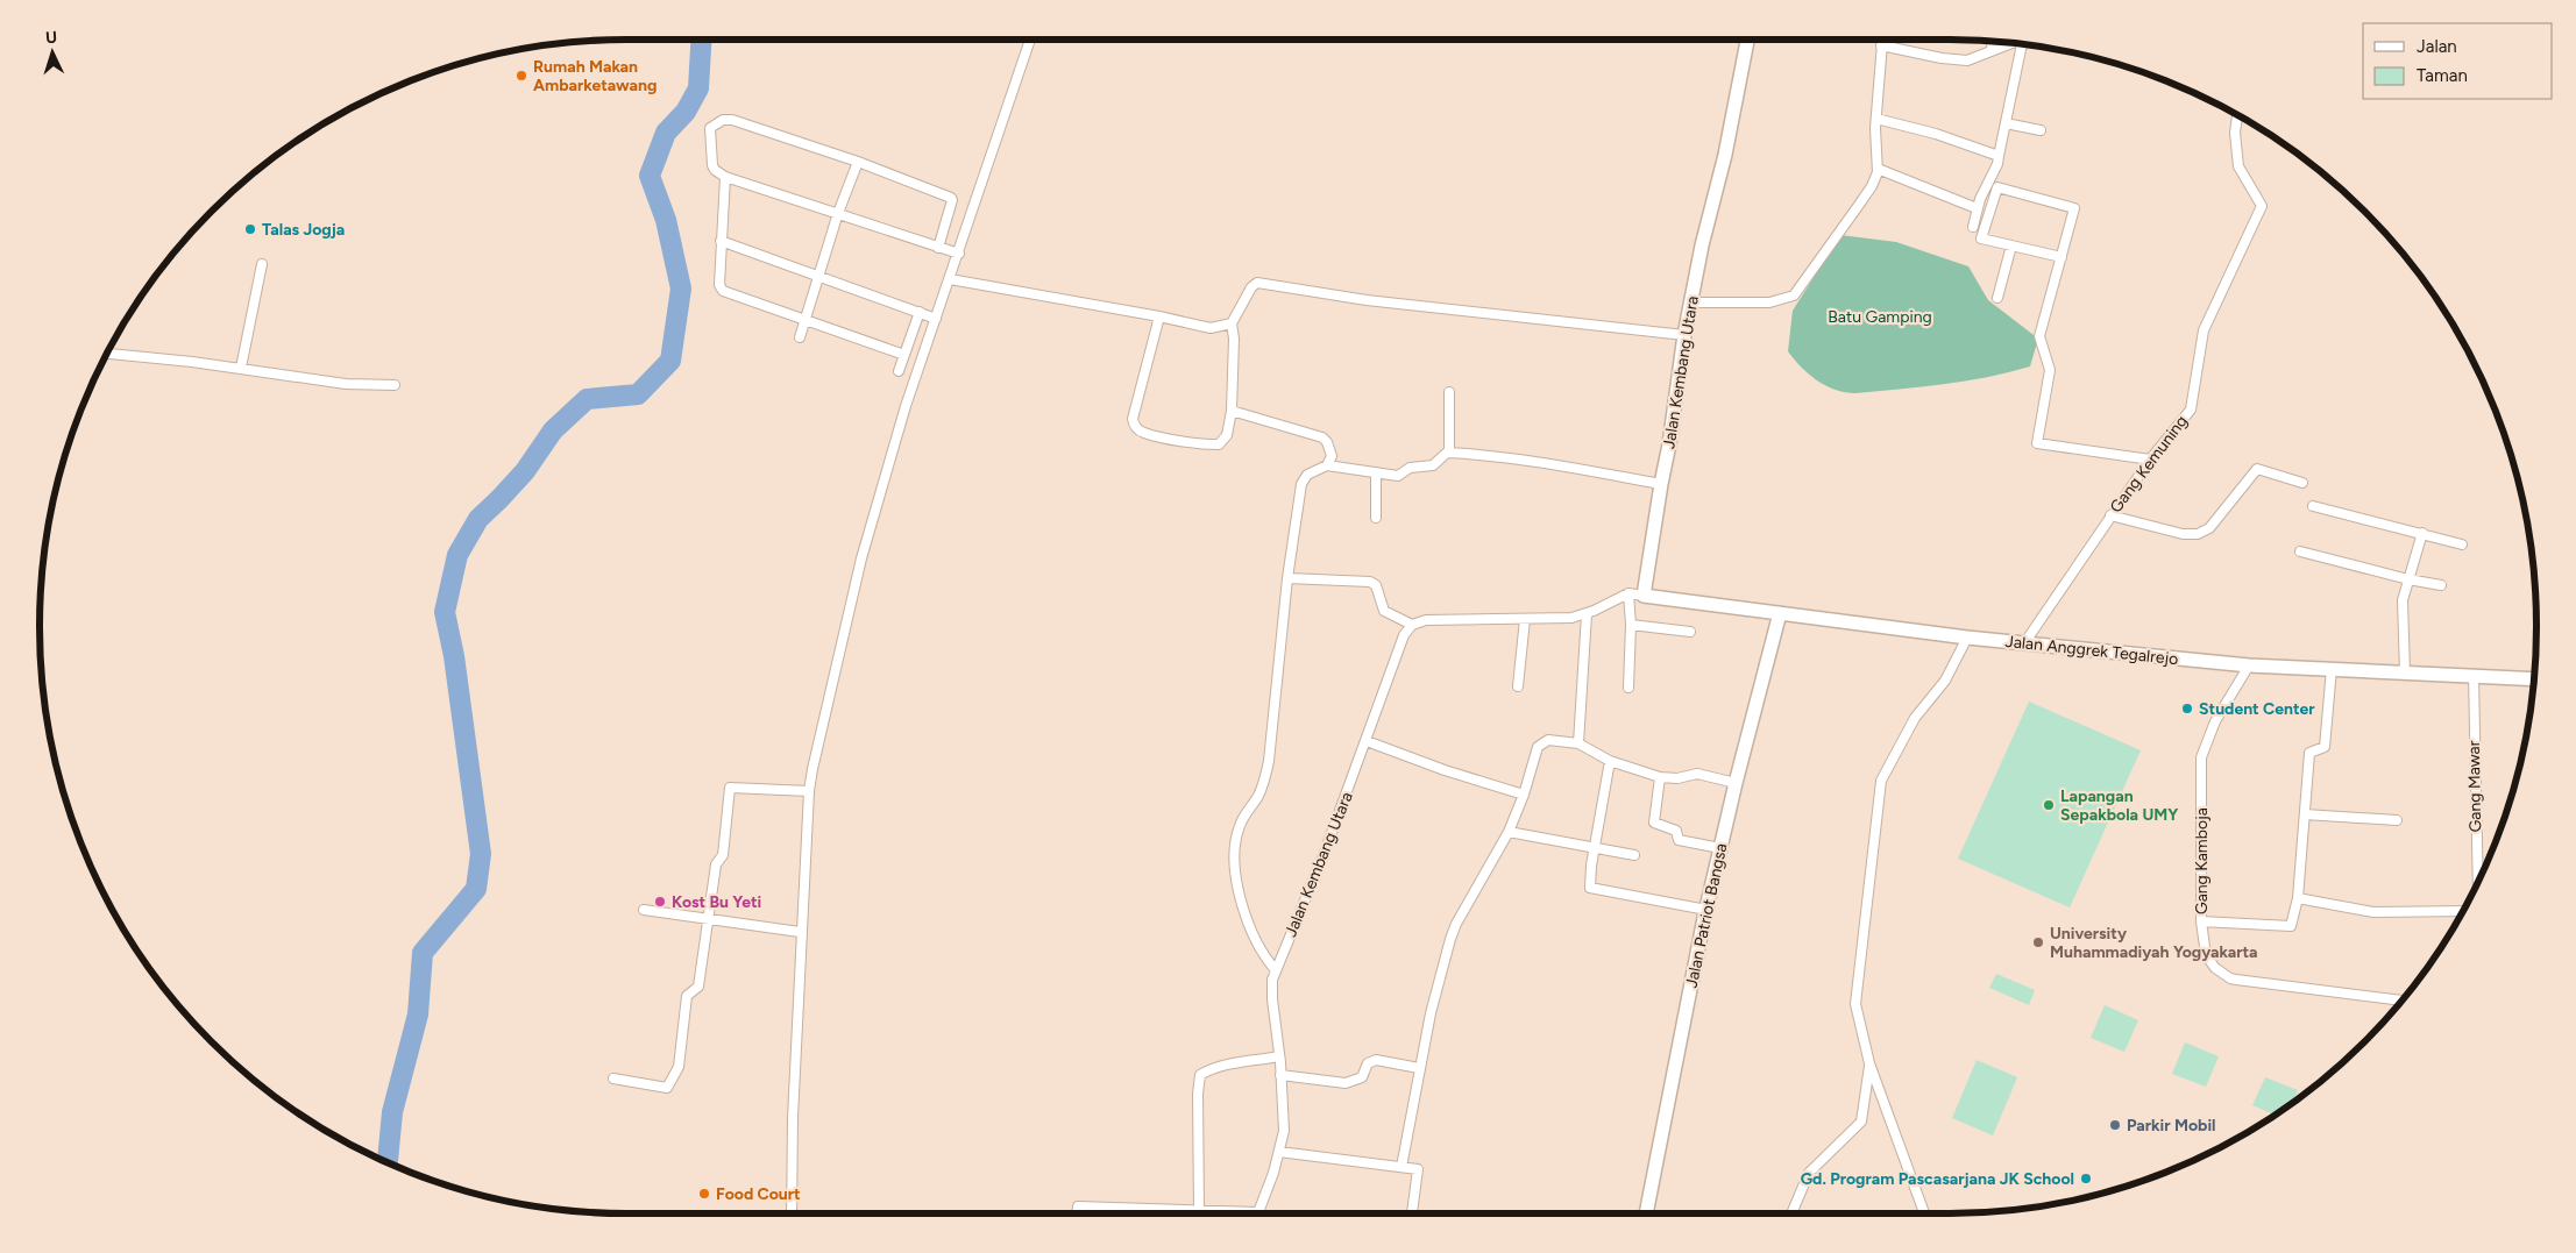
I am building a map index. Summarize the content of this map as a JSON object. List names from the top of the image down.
{
  "streets": {
    "street": [
      "Jalan Kembang Utara",
      "Gang Kemuning",
      "Jalan Anggrek Tegalrejo",
      "Gang Mawar",
      "Gang Kamboja",
      "Jalan Patriot Bangsa"
    ]
  },
  "crossings": [
    ["Jalan Kembang Utara", "Jalan Anggrek Tegalrejo"],
    ["Gang Kemuning", "Jalan Anggrek Tegalrejo"],
    ["Jalan Anggrek Tegalrejo", "Gang Mawar"],
    ["Jalan Anggrek Tegalrejo", "Gang Kamboja"],
    ["Jalan Anggrek Tegalrejo", "Jalan Patriot Bangsa"]
  ],
  "parks": ["Batu Gamping"],
  "places": [
    "Rumah Makan Ambarketawang",
    "Talas Jogja",
    "Student Center",
    "Lapangan Sepakbola UMY",
    "Kost Bu Yeti",
    "University Muhammadiyah Yogyakarta",
    "Parkir Mobil",
    "Gd. Program Pascasarjana JK School",
    "Food Court"
  ],
  "legend": ["Jalan", "Taman"],
  "north": "top"
}
